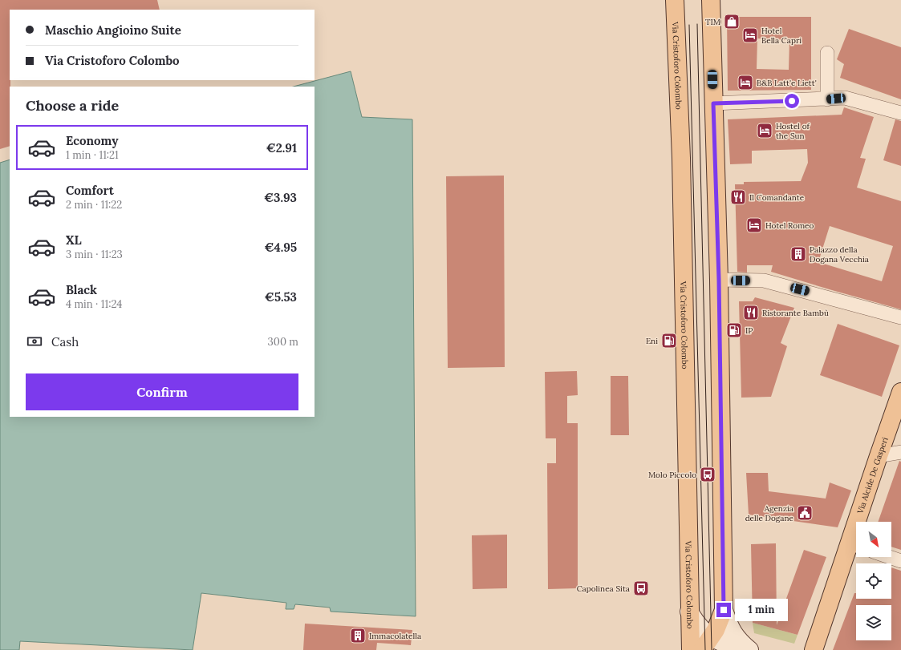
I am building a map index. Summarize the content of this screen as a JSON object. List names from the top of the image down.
{
  "streets": {
    "main road": ["Via Cristoforo Colombo", "Via Alcide De Gasperi"]
  },
  "places": {
    "shop": ["TIM"],
    "hotel": [
      "Hotel Bella Capri",
      "B&B Latt'e Liett'",
      "Hostel of the Sun",
      "Hotel Romeo"
    ],
    "restaurant": ["Il Comandante", "Ristorante Bambù"],
    "building": ["Palazzo della Dogana Vecchia", "Immacolatella"],
    "fuel station": ["IP", "Eni"],
    "bus stop": ["Molo Piccolo", "Capolinea Sita"],
    "public building": ["Agenzia delle Dogane"]
  },
  "north": "bottom right",
  "page": {
    "banner": ["Maschio Angioino Suite", "Via Cristoforo Colombo"],
    "heading": "Choose a ride",
    "list": [
      {
        "name": "Economy",
        "note": "1 min · 11:21",
        "value": "€2.91"
      },
      {
        "name": "Comfort",
        "note": "2 min · 11:22",
        "value": "€3.93"
      },
      {
        "name": "XL",
        "note": "3 min · 11:23",
        "value": "€4.95"
      },
      {
        "name": "Black",
        "note": "4 min · 11:24",
        "value": "€5.53"
      }
    ],
    "pay": ["Cash", "300 m"],
    "buttons": "Confirm",
    "bubble": "1 min"
  }
}
